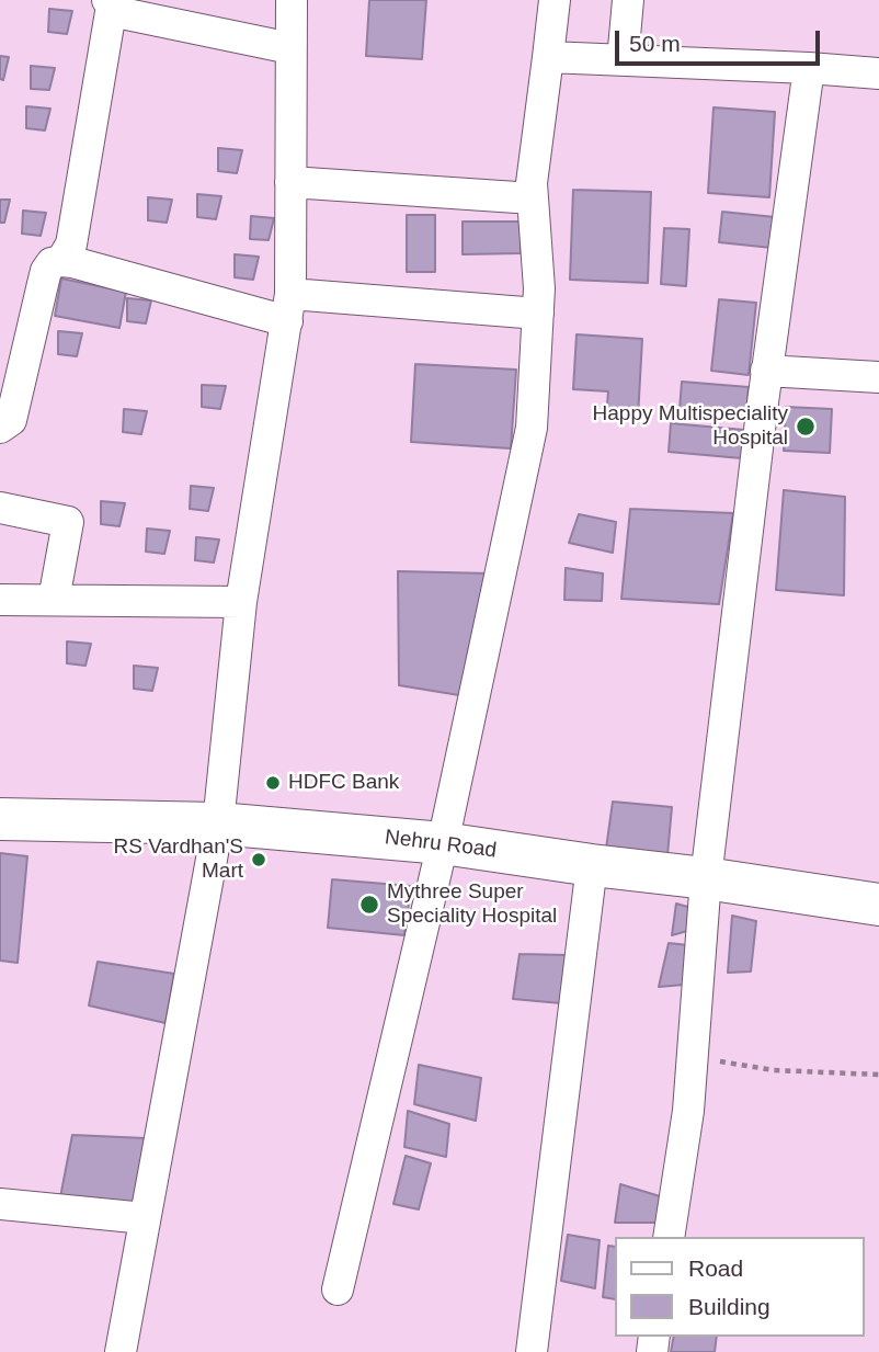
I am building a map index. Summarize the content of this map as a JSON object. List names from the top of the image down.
{
  "streets": {
    "main road": ["Nehru Road"]
  },
  "places": [
    "Happy Multispeciality Hospital",
    "HDFC Bank",
    "RS Vardhan'S Mart",
    "Mythree Super Speciality Hospital"
  ],
  "legend": ["Road", "Building"],
  "scale_bar": "50 m"
}
